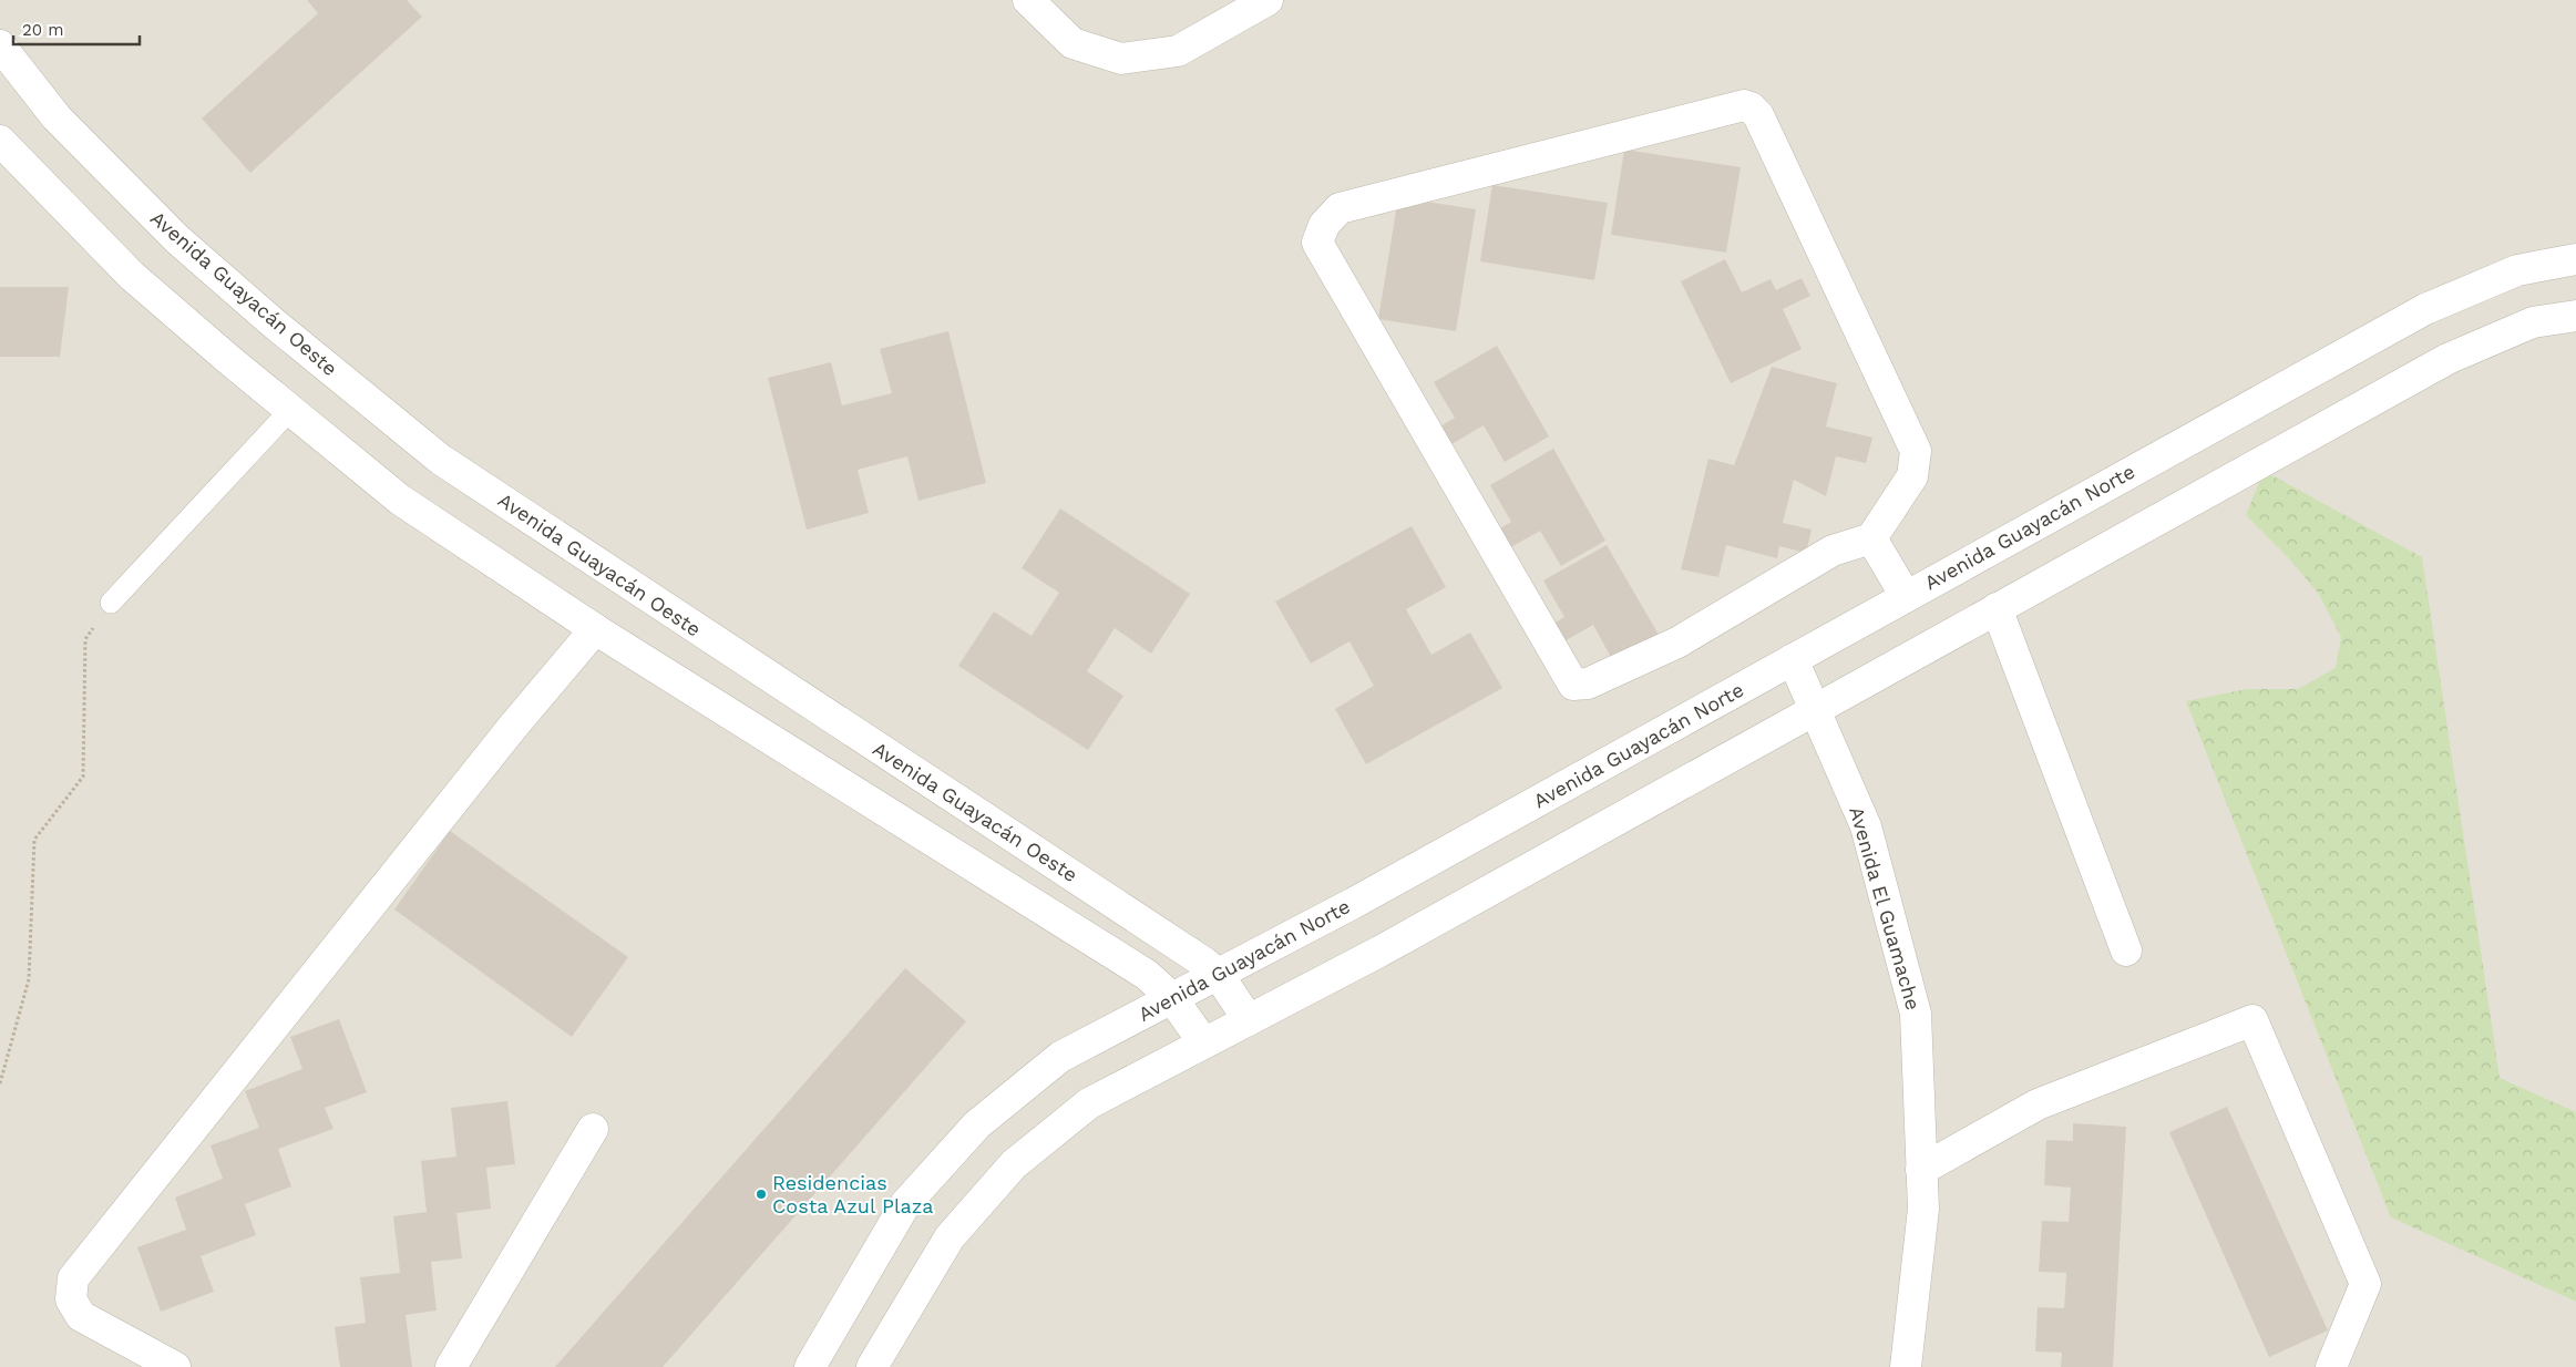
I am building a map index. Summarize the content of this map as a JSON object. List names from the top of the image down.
{
  "streets": {
    "street": ["Avenida Guayacán Oeste", "Avenida Guayacán Norte", "Avenida El Guamache"]
  },
  "crossings": [
    ["Avenida Guayacán Oeste", "Avenida Guayacán Norte"],
    ["Avenida Guayacán Norte", "Avenida El Guamache"]
  ],
  "places": ["Residencias Costa Azul Plaza"],
  "scale_bar": "20 m"
}
